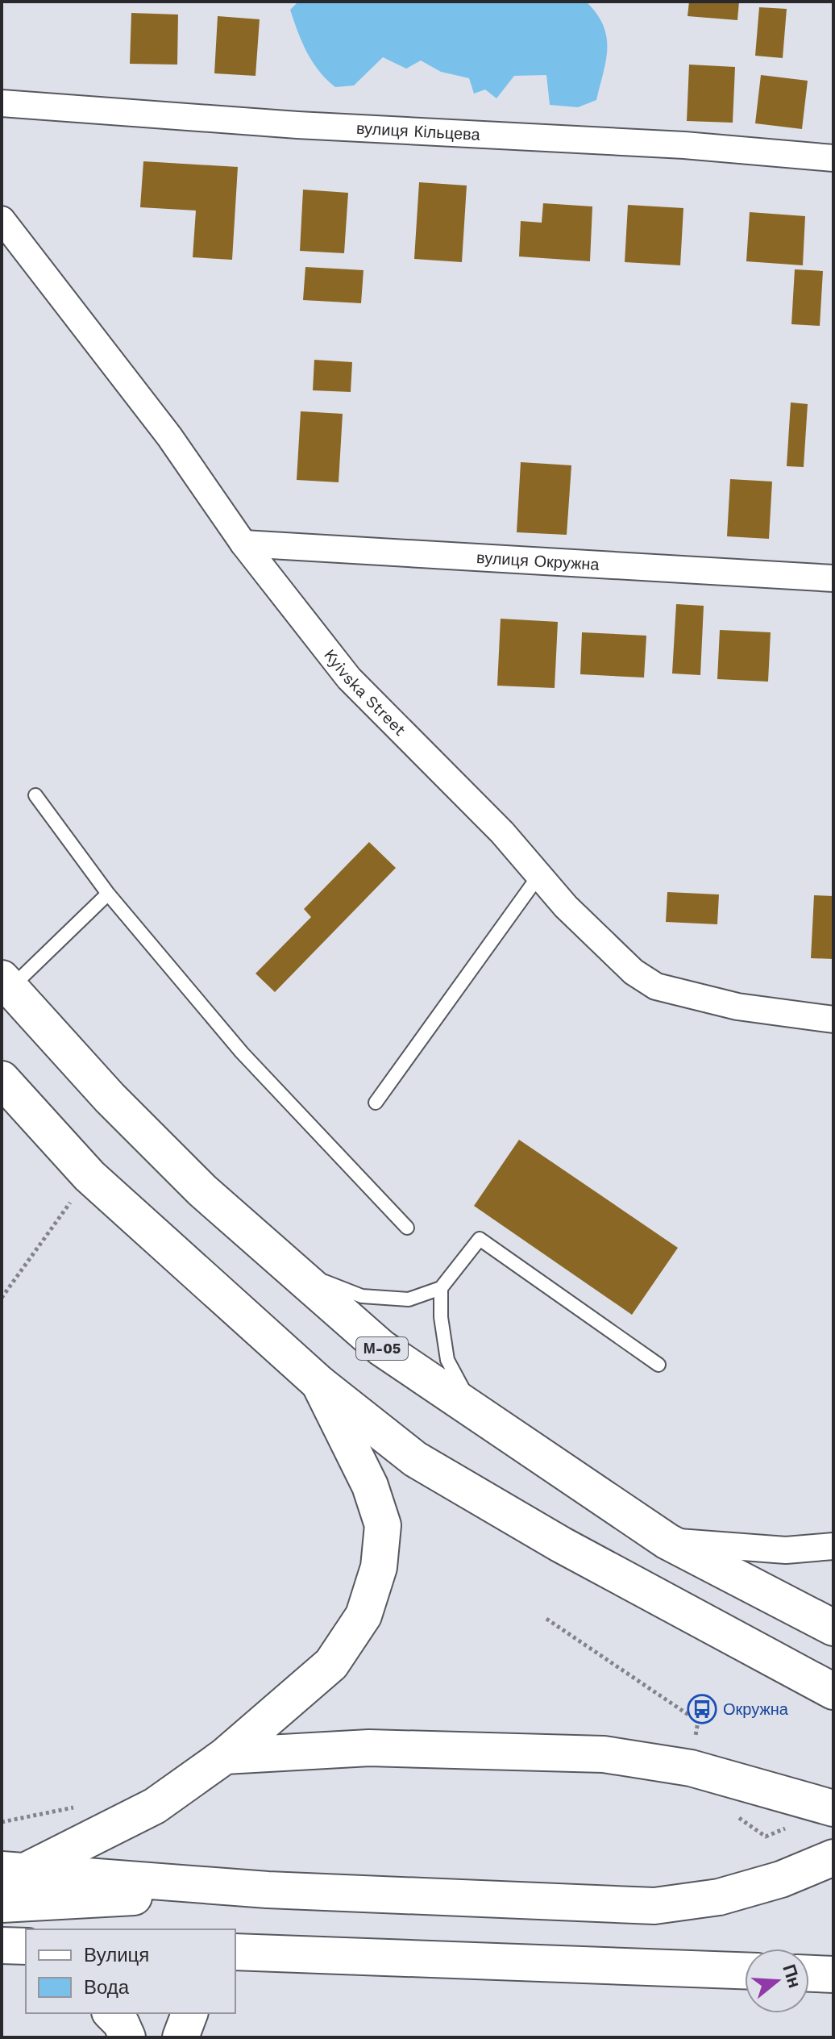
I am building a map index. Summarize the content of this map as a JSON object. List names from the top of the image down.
{
  "streets": {
    "main road": ["М-05"],
    "street": ["вулиця Кільцева", "вулиця Окружна", "Kyivska Street"]
  },
  "crossings": [
    ["вулиця Окружна", "Kyivska Street"]
  ],
  "places": {
    "bus stop": ["Окружна"]
  },
  "legend": ["Вулиця", "Вода"],
  "north": "right"
}
